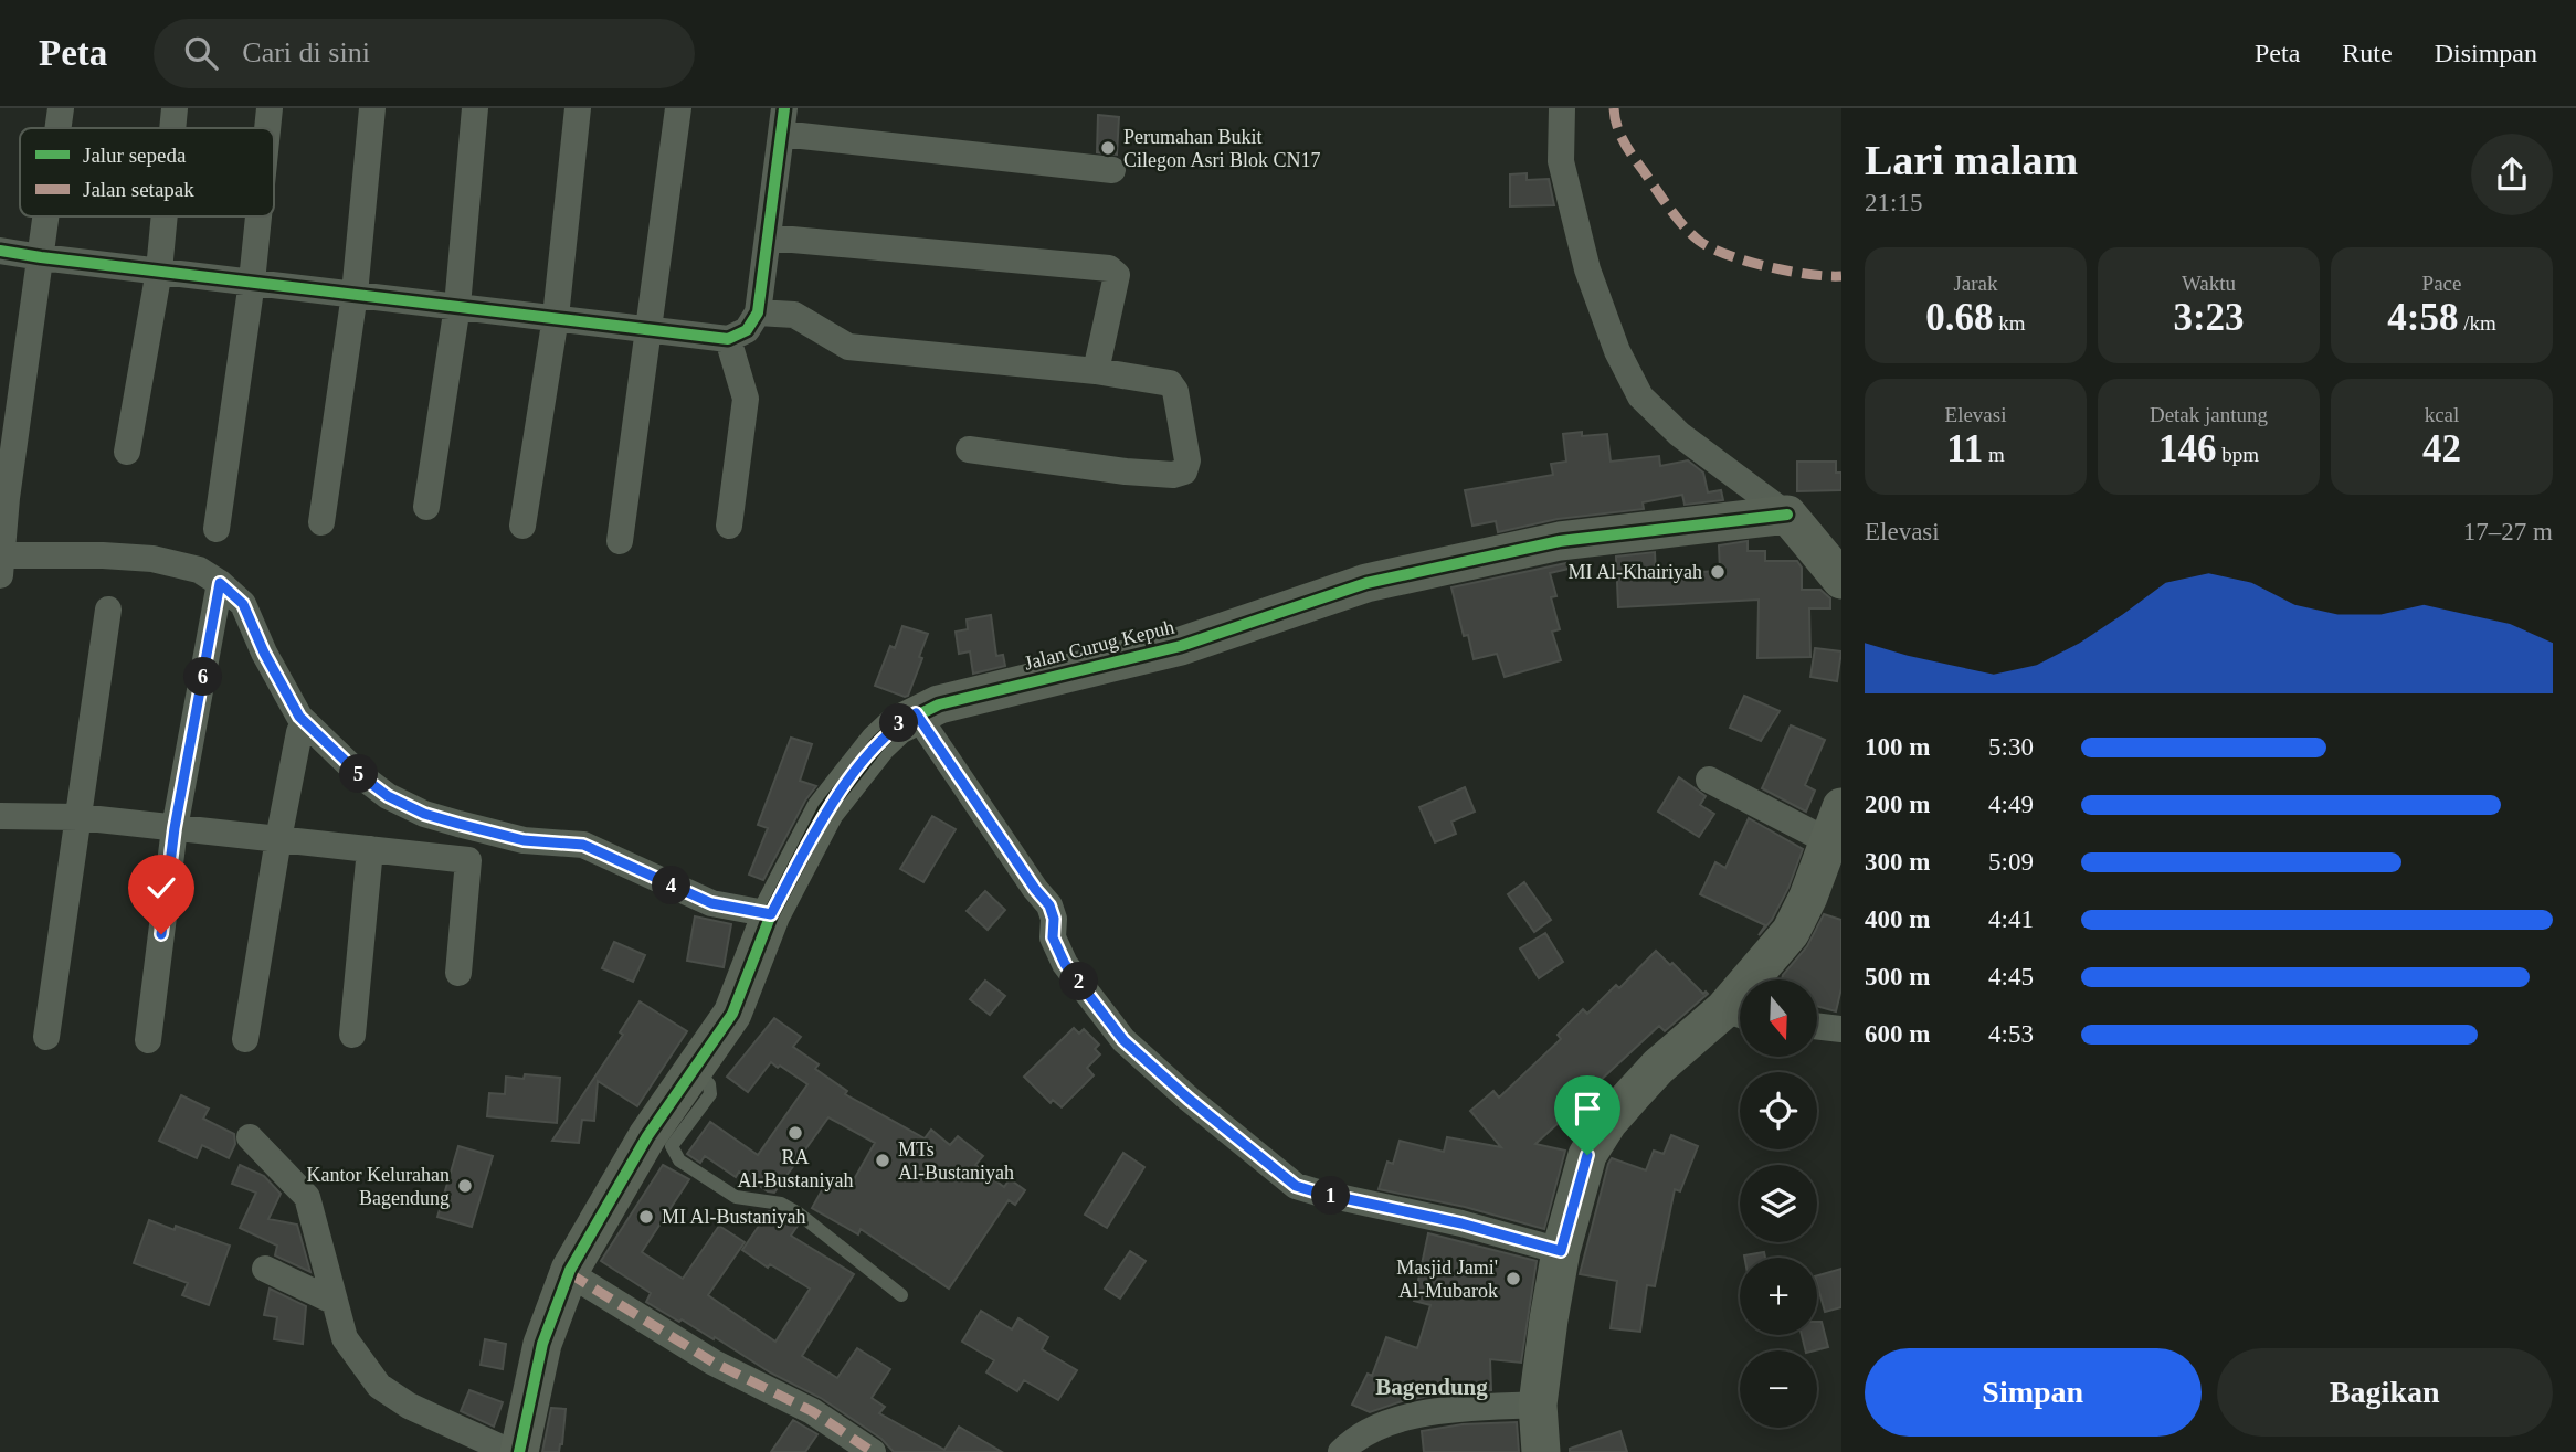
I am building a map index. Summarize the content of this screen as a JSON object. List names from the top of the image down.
{
  "streets": {
    "street": ["Jalan Curug Kepuh"]
  },
  "districts": ["Bagendung"],
  "places": [
    "Perumahan Bukit Cilegon Asri Blok CN17",
    "MI Al-Khairiyah",
    "RA Al-Bustaniyah",
    "MTs Al-Bustaniyah",
    "Kantor Kelurahan Bagendung",
    "MI Al-Bustaniyah",
    "Masjid Jami' Al-Mubarok"
  ],
  "legend": ["Jalur sepeda", "Jalan setapak"],
  "north": "bottom",
  "page": {
    "header": "Peta",
    "search": "Cari di sini",
    "nav": ["Peta", "Rute", "Disimpan"],
    "heading": ["Lari malam", "21:15"],
    "stats": [
      ["Jarak", "0.68 km"],
      ["Waktu", "3:23"],
      ["Pace", "4:58 /km"],
      ["Elevasi", "11 m"],
      ["Detak jantung", "146 bpm"],
      ["kcal", "42"]
    ],
    "chart": ["Elevasi", "17–27 m"],
    "pins": [
      "6",
      "3",
      "5",
      "4",
      "2",
      "1"
    ],
    "list": [
      {
        "name": "100 m",
        "note": "5:30"
      },
      {
        "name": "200 m",
        "note": "4:49"
      },
      {
        "name": "300 m",
        "note": "5:09"
      },
      {
        "name": "400 m",
        "note": "4:41"
      },
      {
        "name": "500 m",
        "note": "4:45"
      },
      {
        "name": "600 m",
        "note": "4:53"
      }
    ],
    "map_buttons": ["+", "−"],
    "buttons": ["Simpan", "Bagikan"]
  }
}
